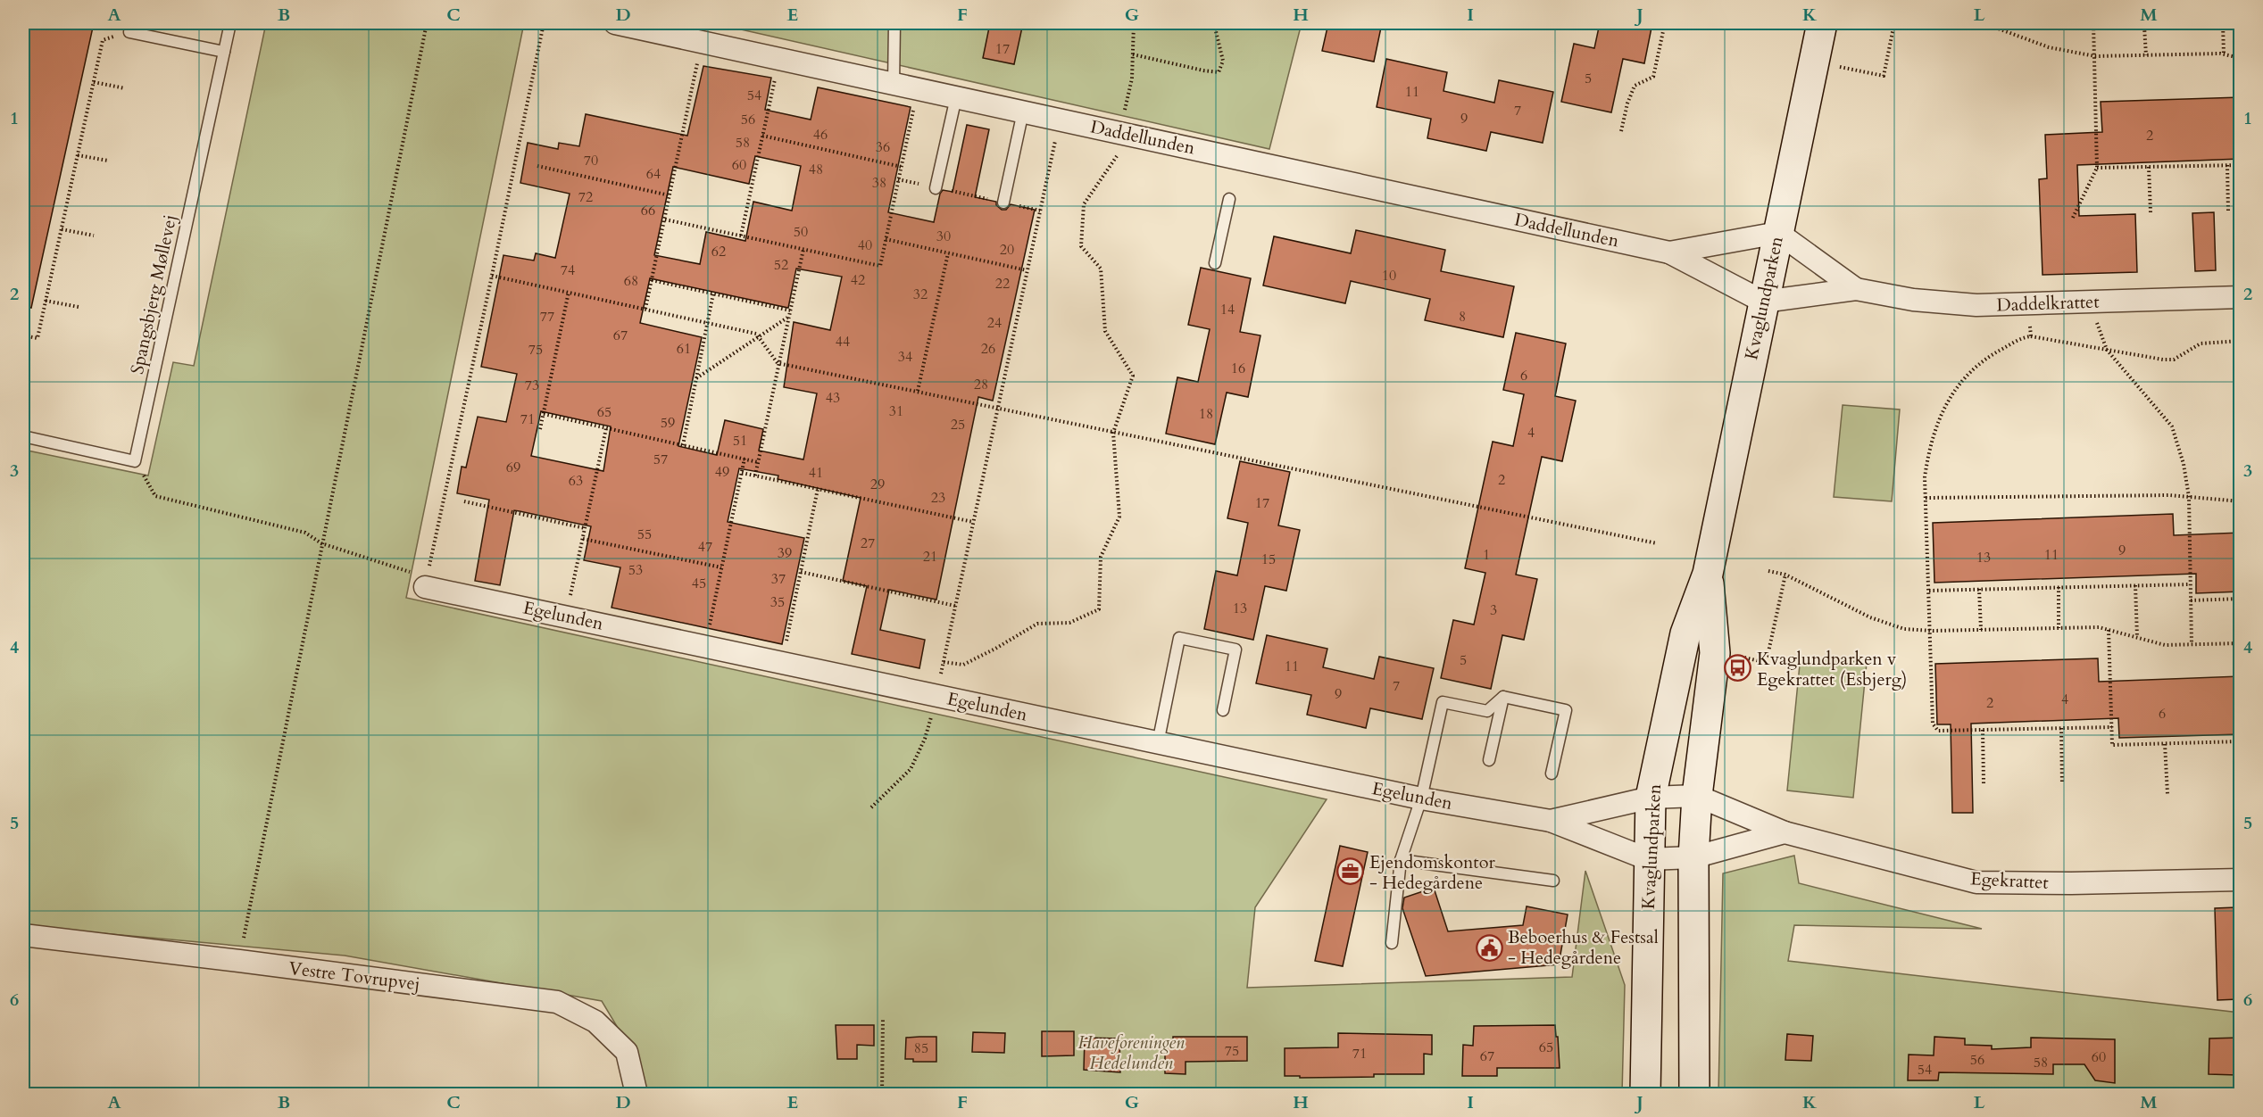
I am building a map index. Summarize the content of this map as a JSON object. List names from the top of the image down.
{
  "streets": {
    "street": [
      "Daddellunden",
      "Kvaglundparken",
      "Daddelkrattet",
      "Egelunden",
      "Egekrattet",
      "Vestre Tovrupvej"
    ],
    "lane": ["Spangsbjerg Møllevej"]
  },
  "crossings": [
    ["Daddellunden", "Kvaglundparken"],
    ["Daddellunden", "Daddelkrattet"],
    ["Kvaglundparken", "Daddelkrattet"],
    ["Kvaglundparken", "Egelunden"],
    ["Kvaglundparken", "Egekrattet"],
    ["Egelunden", "Egekrattet"]
  ],
  "parks": ["Haveforeningen Hedelunden"],
  "places": {
    "bus stop": ["Kvaglundparken v Egekrattet (Esbjerg)"],
    "office": ["Ejendomskontor - Hedegårdene"],
    "public building": ["Beboerhus & Festsal - Hedegårdene"]
  },
  "house_numbers": [
    "17",
    "5",
    "11",
    "54",
    "7",
    "9",
    "56",
    "46",
    "2",
    "58",
    "36",
    "70",
    "60",
    "48",
    "64",
    "38",
    "72",
    "66",
    "50",
    "30",
    "40",
    "20",
    "62",
    "52",
    "74",
    "10",
    "42",
    "68",
    "22",
    "32",
    "14",
    "77",
    "8",
    "24",
    "67",
    "44",
    "61",
    "26",
    "75",
    "34",
    "16",
    "6",
    "28",
    "73",
    "43",
    "31",
    "65",
    "18",
    "71",
    "59",
    "25",
    "4",
    "51",
    "57",
    "69",
    "49",
    "41",
    "2",
    "63",
    "29",
    "23",
    "17",
    "55",
    "27",
    "47",
    "9",
    "39",
    "1",
    "11",
    "21",
    "13",
    "15",
    "53",
    "37",
    "45",
    "35",
    "13",
    "3",
    "5",
    "11",
    "7",
    "9",
    "4",
    "2",
    "6",
    "65",
    "85",
    "75",
    "71",
    "67",
    "60",
    "56",
    "58",
    "54"
  ],
  "grid": {
    "columns": [
      "A",
      "B",
      "C",
      "D",
      "E",
      "F",
      "G",
      "H",
      "I",
      "J",
      "K",
      "L",
      "M"
    ],
    "rows": [
      "1",
      "2",
      "3",
      "4",
      "5",
      "6"
    ]
  }
}
